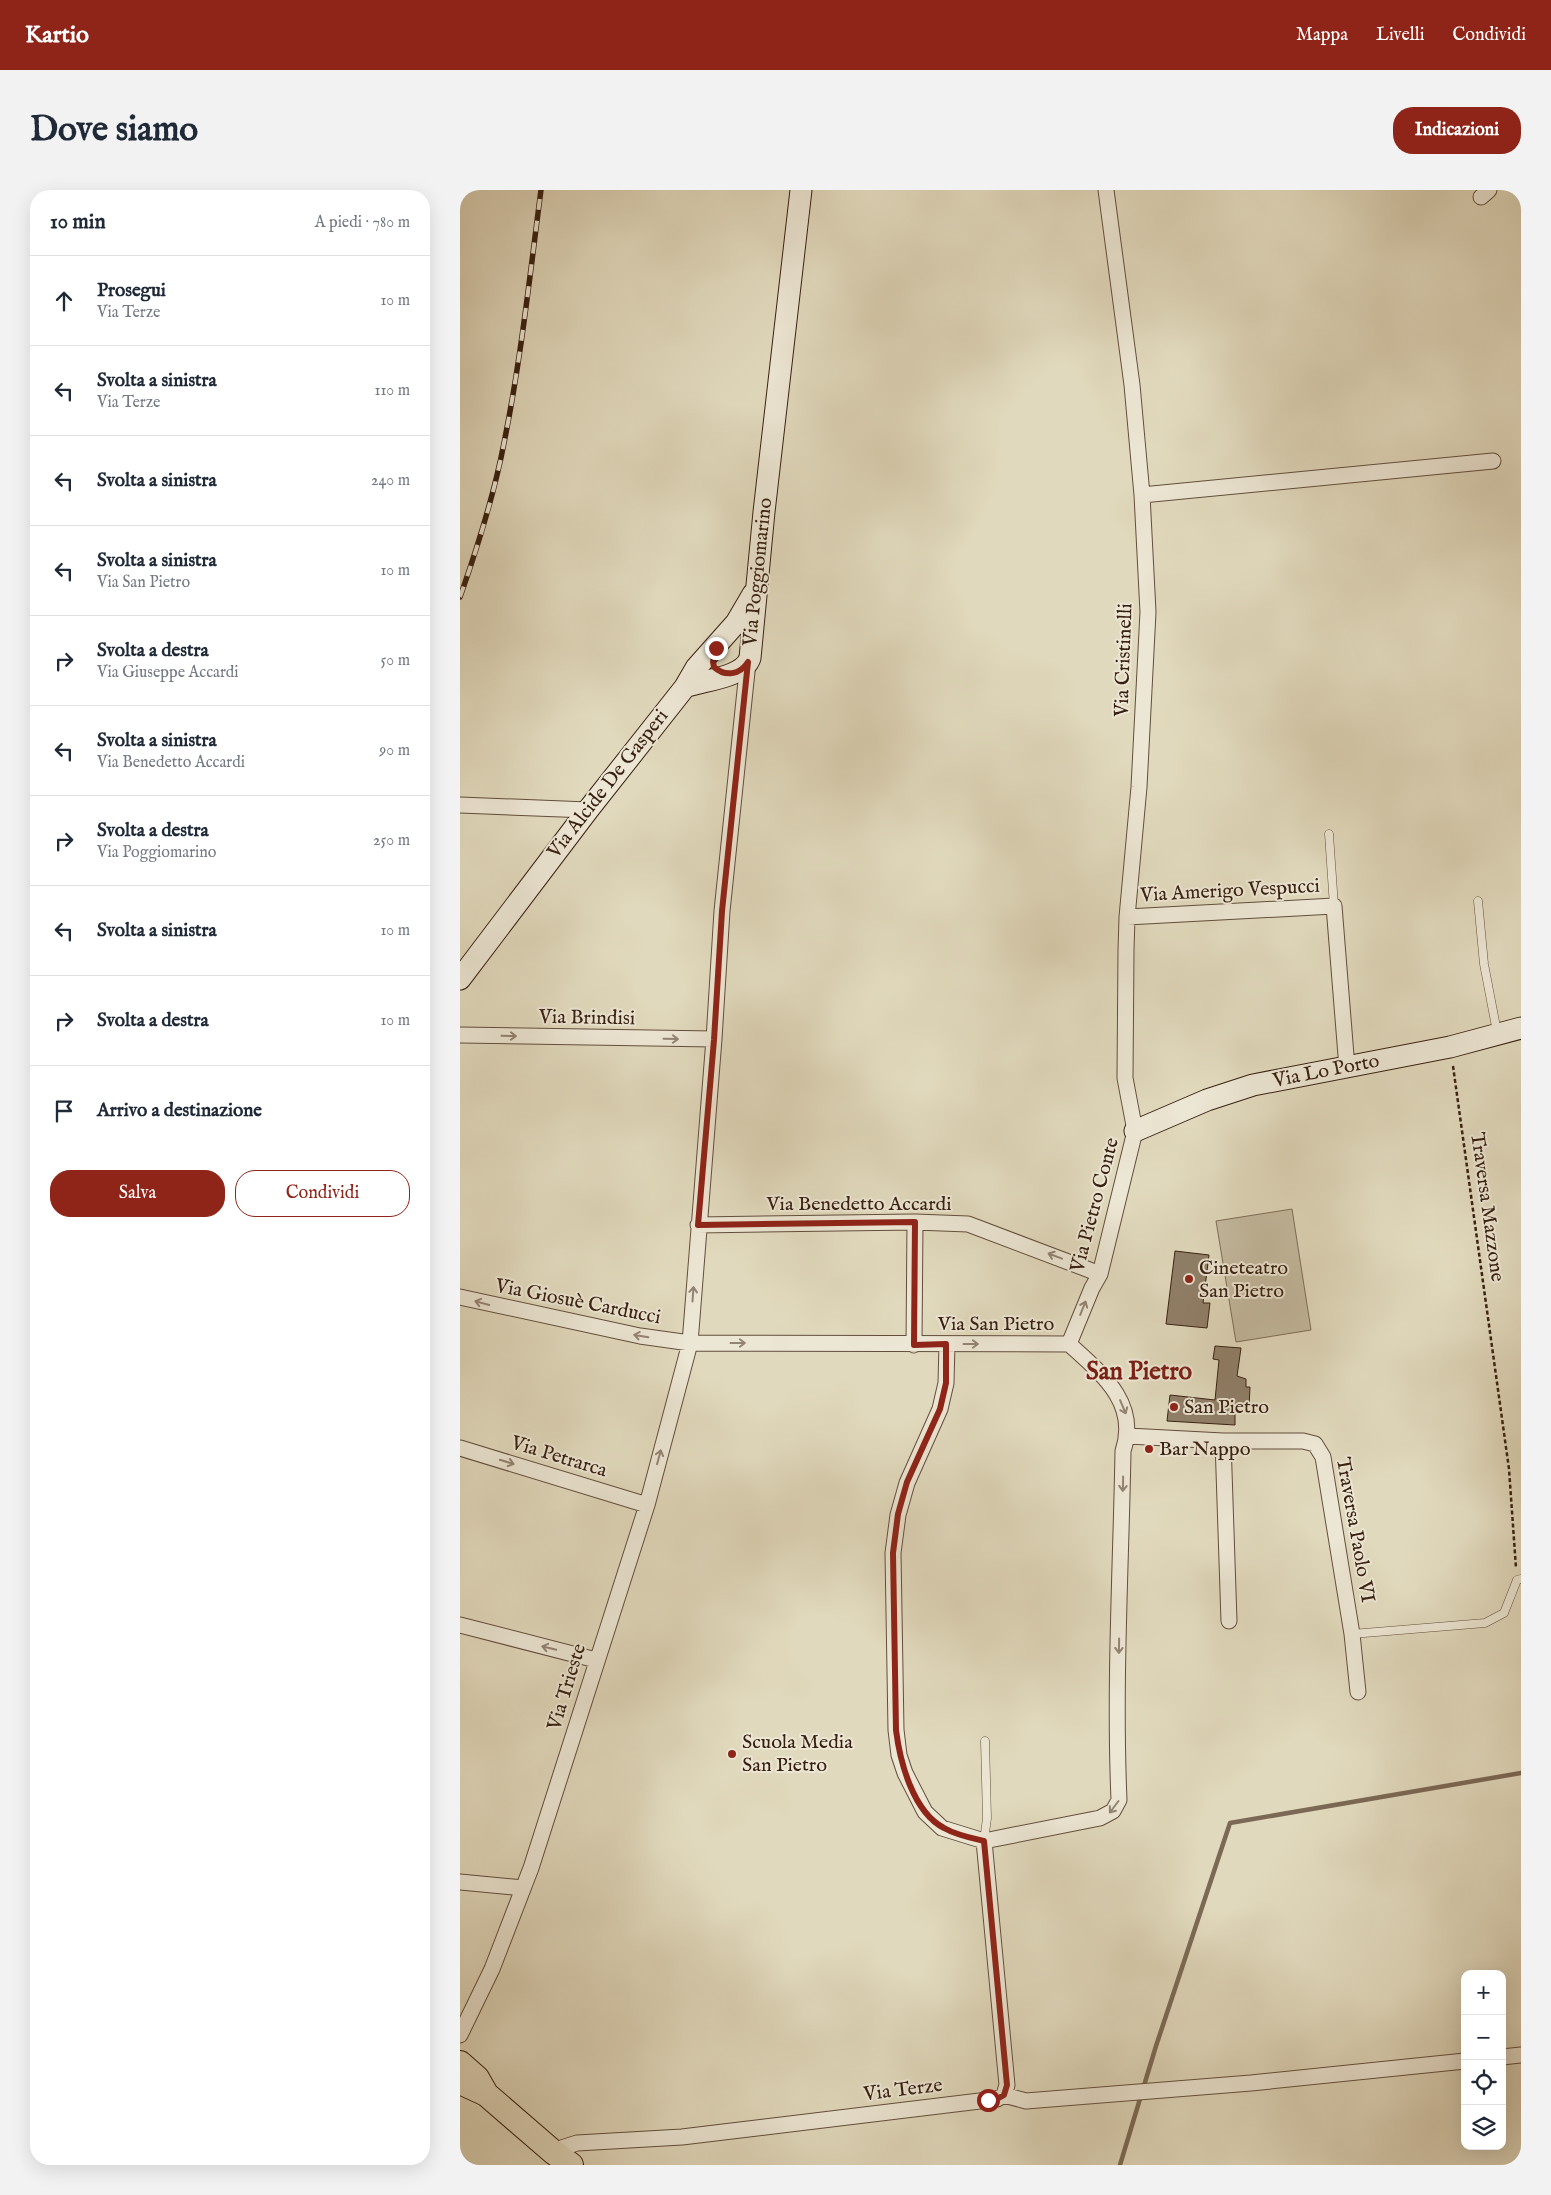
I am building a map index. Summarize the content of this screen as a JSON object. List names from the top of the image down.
{
  "streets": {
    "main road": ["Via Poggiomarino", "Via Alcide De Gasperi", "Via Lo Porto"],
    "street": [
      "Via Cristinelli",
      "Via Amerigo Vespucci",
      "Via Brindisi",
      "Via Benedetto Accardi",
      "Via Pietro Conte",
      "Via Giosuè Carducci",
      "Via San Pietro",
      "Via Petrarca",
      "Traversa Paolo VI",
      "Via Trieste",
      "Via Terze"
    ],
    "path": ["Traversa Mazzone"]
  },
  "crossings": [
    ["Via Poggiomarino", "Via Alcide De Gasperi"],
    ["Via Poggiomarino", "Via Brindisi"],
    ["Via Poggiomarino", "Via Benedetto Accardi"],
    ["Via Poggiomarino", "Via Giosuè Carducci"],
    ["Via Poggiomarino", "Via San Pietro"],
    ["Via Poggiomarino", "Via Trieste"],
    ["Via Cristinelli", "Via Amerigo Vespucci"],
    ["Via Cristinelli", "Via Lo Porto"],
    ["Via Cristinelli", "Via Pietro Conte"],
    ["Via Amerigo Vespucci", "Via Lo Porto"],
    ["Via Lo Porto", "Via Pietro Conte"],
    ["Via Lo Porto", "Traversa Mazzone"],
    ["Via Benedetto Accardi", "Via Pietro Conte"],
    ["Via Pietro Conte", "Via San Pietro"],
    ["Via Giosuè Carducci", "Via San Pietro"],
    ["Via Giosuè Carducci", "Via Trieste"],
    ["Via San Pietro", "Traversa Paolo VI"],
    ["Via San Pietro", "Via Trieste"],
    ["Via Petrarca", "Via Trieste"]
  ],
  "one_way": [
    "Via Brindisi",
    "Via Benedetto Accardi",
    "Via Giosuè Carducci",
    "Via Petrarca"
  ],
  "districts": ["San Pietro"],
  "places": [
    "Cineteatro San Pietro",
    "San Pietro",
    "Bar Nappo",
    "Scuola Media San Pietro"
  ],
  "page": {
    "header": "Kartio",
    "nav": ["Mappa", "Livelli", "Condividi"],
    "buttons": [
      "Indicazioni",
      ["Salva", "Condividi"]
    ],
    "title": "Dove siamo",
    "heading": ["10 min", "A piedi · 780 m"],
    "list": [
      ["Prosegui", "Via Terze", "10 m"],
      ["Svolta a sinistra", "Via Terze", "110 m"],
      ["Svolta a sinistra", "240 m"],
      ["Svolta a sinistra", "Via San Pietro", "10 m"],
      ["Svolta a destra", "Via Giuseppe Accardi", "50 m"],
      ["Svolta a sinistra", "Via Benedetto Accardi", "90 m"],
      ["Svolta a destra", "Via Poggiomarino", "250 m"],
      ["Svolta a sinistra", "10 m"],
      ["Svolta a destra", "10 m"],
      "Arrivo a destinazione"
    ],
    "map_buttons": ["+", "−"]
  }
}
